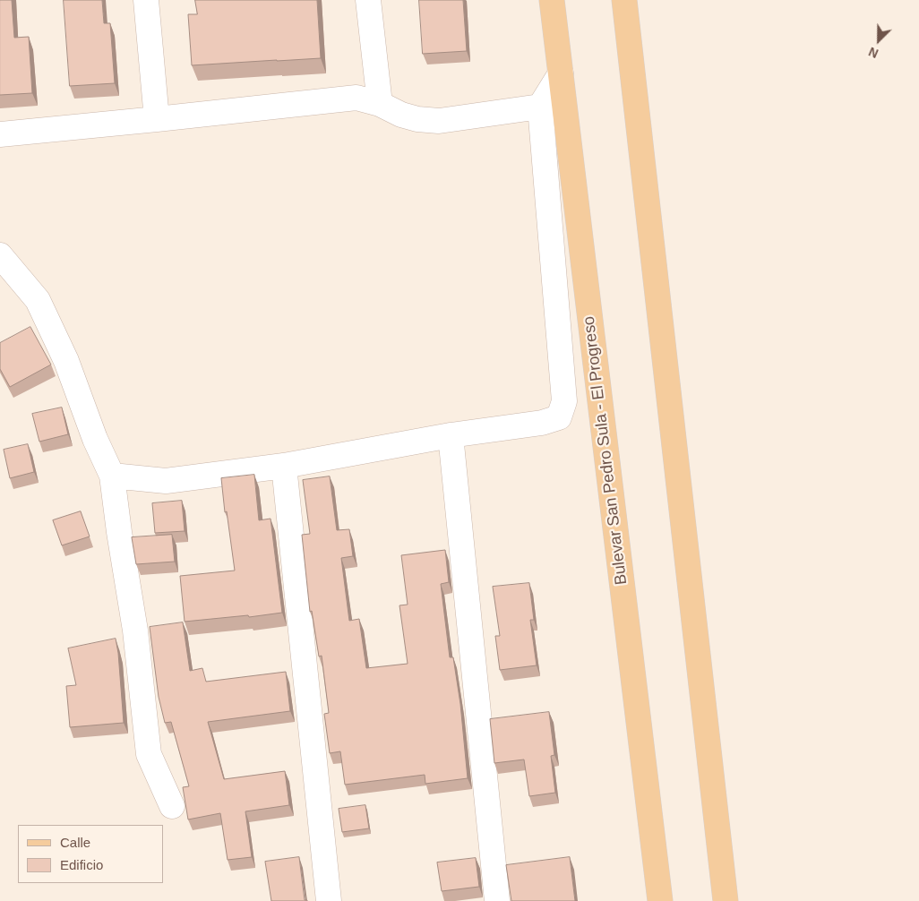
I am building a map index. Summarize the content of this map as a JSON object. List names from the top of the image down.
{
  "streets": {
    "main road": ["Bulevar San Pedro Sula - El Progreso"]
  },
  "legend": ["Calle", "Edificio"],
  "north": "bottom left"
}
